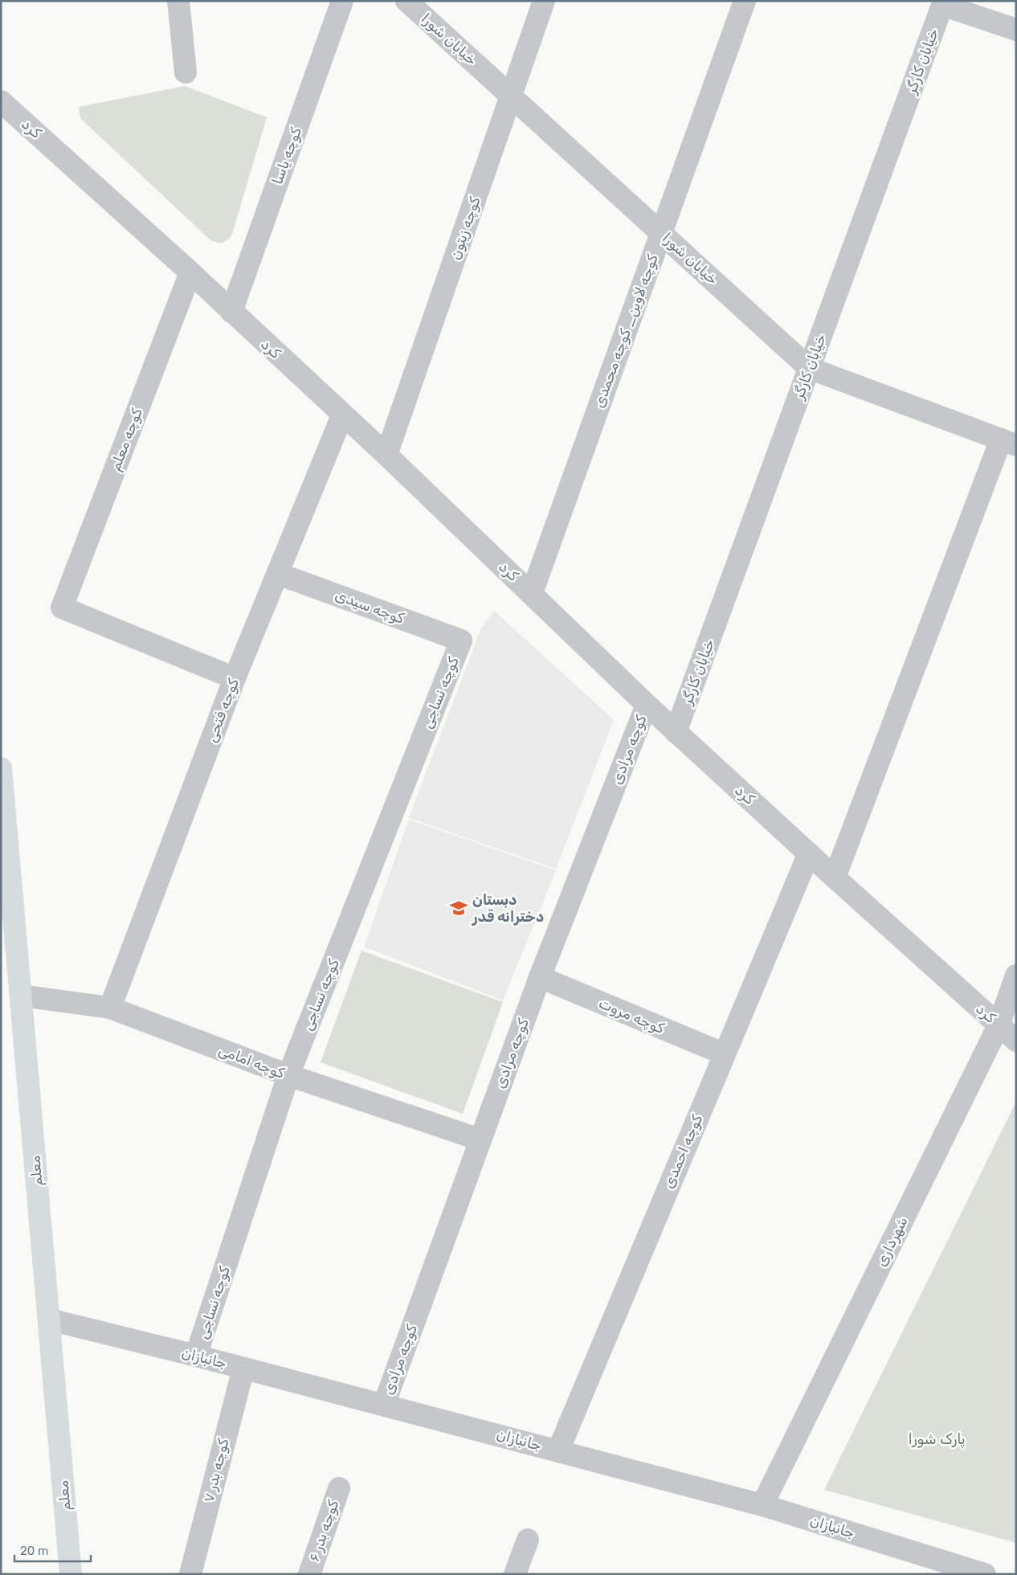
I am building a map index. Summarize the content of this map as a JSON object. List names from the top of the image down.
{
  "streets": {
    "street": [
      "خیابان شورا",
      "خیابان کارگر",
      "کرد",
      "کوچه یاسا",
      "کوچه زیتون",
      "کوچه لاوین_ کوچه محمدی",
      "کوچه معلم",
      "کوچه سیدی",
      "کوچه نساجی",
      "کوچه فتحی",
      "کوچه مرادی",
      "کوچه مروت",
      "کوچه امامی",
      "کوچه احمدی",
      "معلم",
      "شهرداری",
      "جانبازان",
      "کوچه بدر ۷",
      "کوچه بدر ۶"
    ]
  },
  "crossings": [
    ["خیابان شورا", "خیابان کارگر"],
    ["خیابان شورا", "کوچه زیتون"],
    ["خیابان شورا", "کوچه لاوین_ کوچه محمدی"],
    ["خیابان کارگر", "کرد"],
    ["کرد", "کوچه یاسا"],
    ["کرد", "کوچه زیتون"],
    ["کرد", "کوچه لاوین_ کوچه محمدی"],
    ["کرد", "کوچه معلم"],
    ["کرد", "کوچه فتحی"],
    ["کرد", "کوچه مرادی"],
    ["کرد", "کوچه احمدی"],
    ["کرد", "شهرداری"],
    ["کوچه معلم", "کوچه فتحی"],
    ["کوچه سیدی", "کوچه نساجی"],
    ["کوچه سیدی", "کوچه فتحی"],
    ["کوچه نساجی", "کوچه امامی"],
    ["کوچه نساجی", "جانبازان"],
    ["کوچه فتحی", "کوچه امامی"],
    ["کوچه مرادی", "کوچه مروت"],
    ["کوچه مرادی", "کوچه امامی"],
    ["کوچه مرادی", "جانبازان"],
    ["کوچه مروت", "کوچه احمدی"],
    ["کوچه امامی", "معلم"],
    ["کوچه احمدی", "جانبازان"],
    ["معلم", "جانبازان"],
    ["شهرداری", "جانبازان"],
    ["جانبازان", "کوچه بدر ۷"]
  ],
  "parks": ["پارک شورا"],
  "places": {
    "school or university": ["دبستان دخترانه قدر"]
  },
  "scale_bar": "20 m"
}
